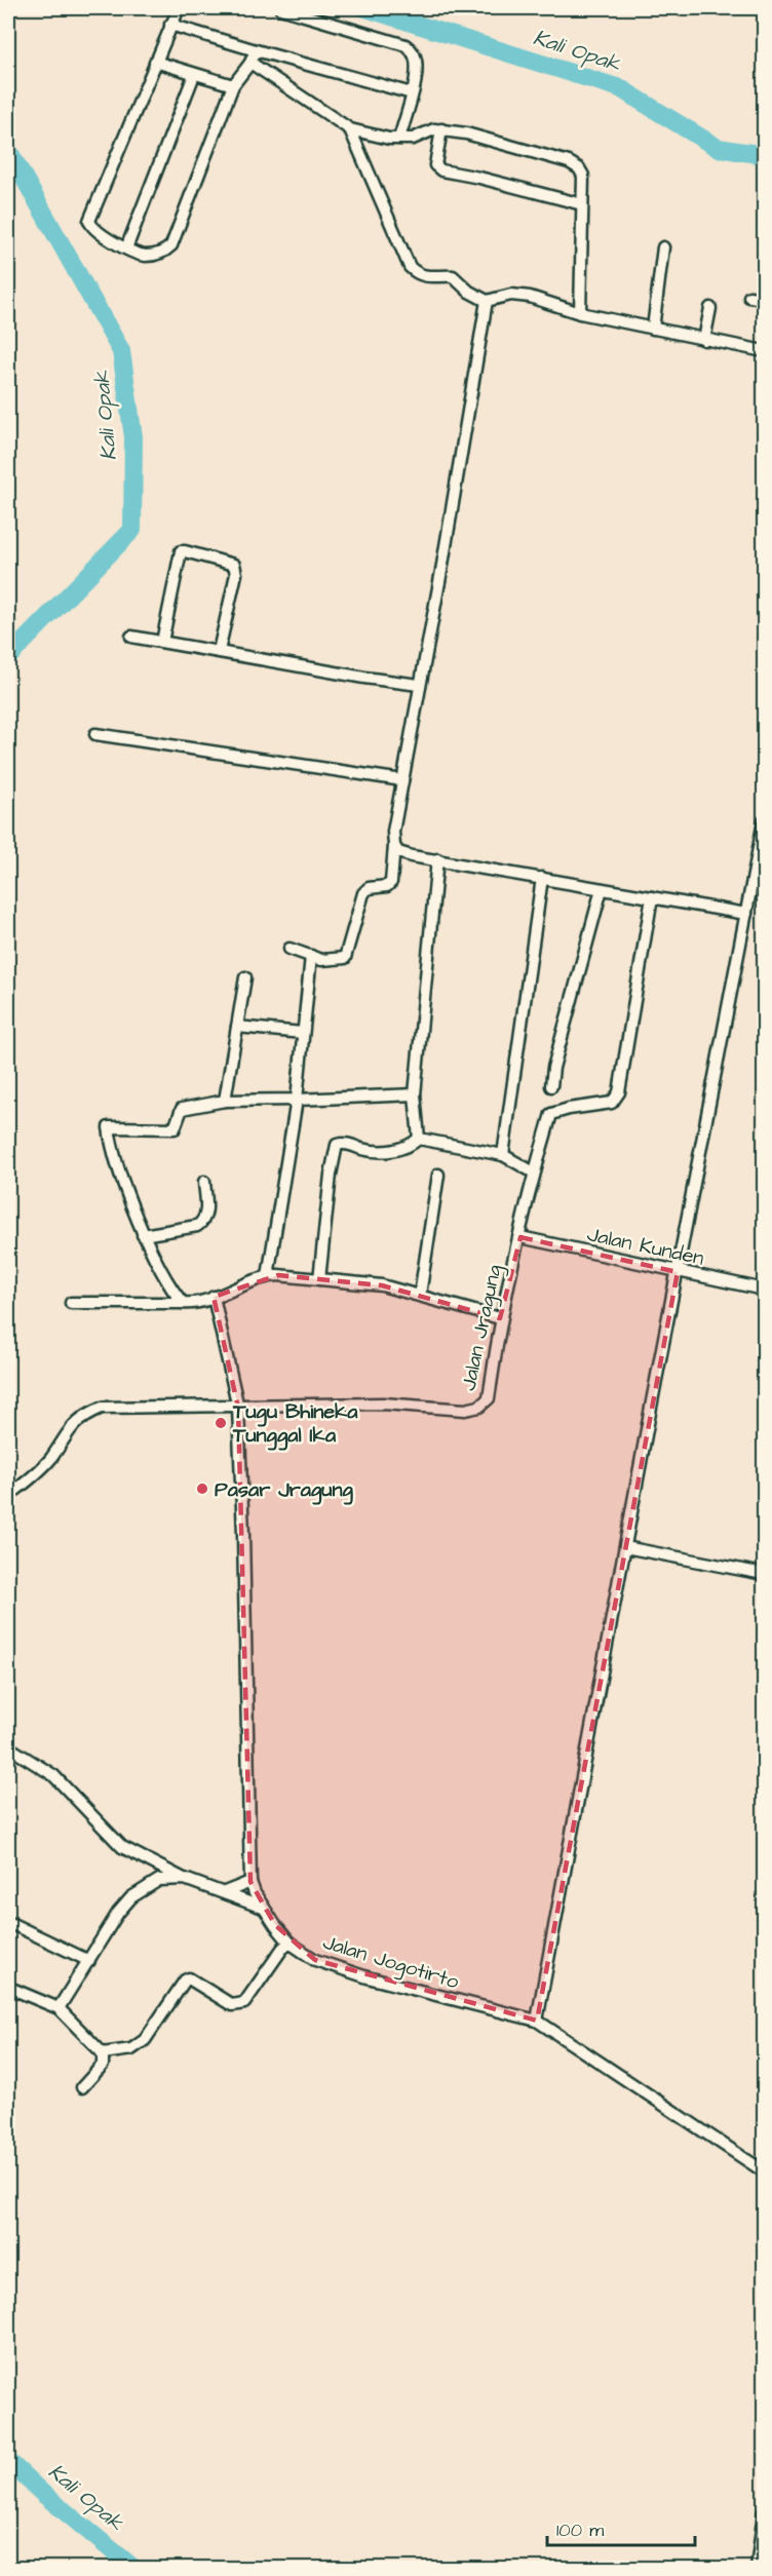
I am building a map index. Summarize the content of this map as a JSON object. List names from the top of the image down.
{
  "streets": {
    "street": ["Jalan Kunden", "Jalan Jragung", "Jalan Jogotirto"]
  },
  "crossings": [
    ["Jalan Kunden", "Jalan Jragung"],
    ["Jalan Jragung", "Jalan Jogotirto"]
  ],
  "water": ["Kali Opak"],
  "places": ["Tugu Bhineka Tunggal Ika", "Pasar Jragung"],
  "scale_bar": "100 m"
}
